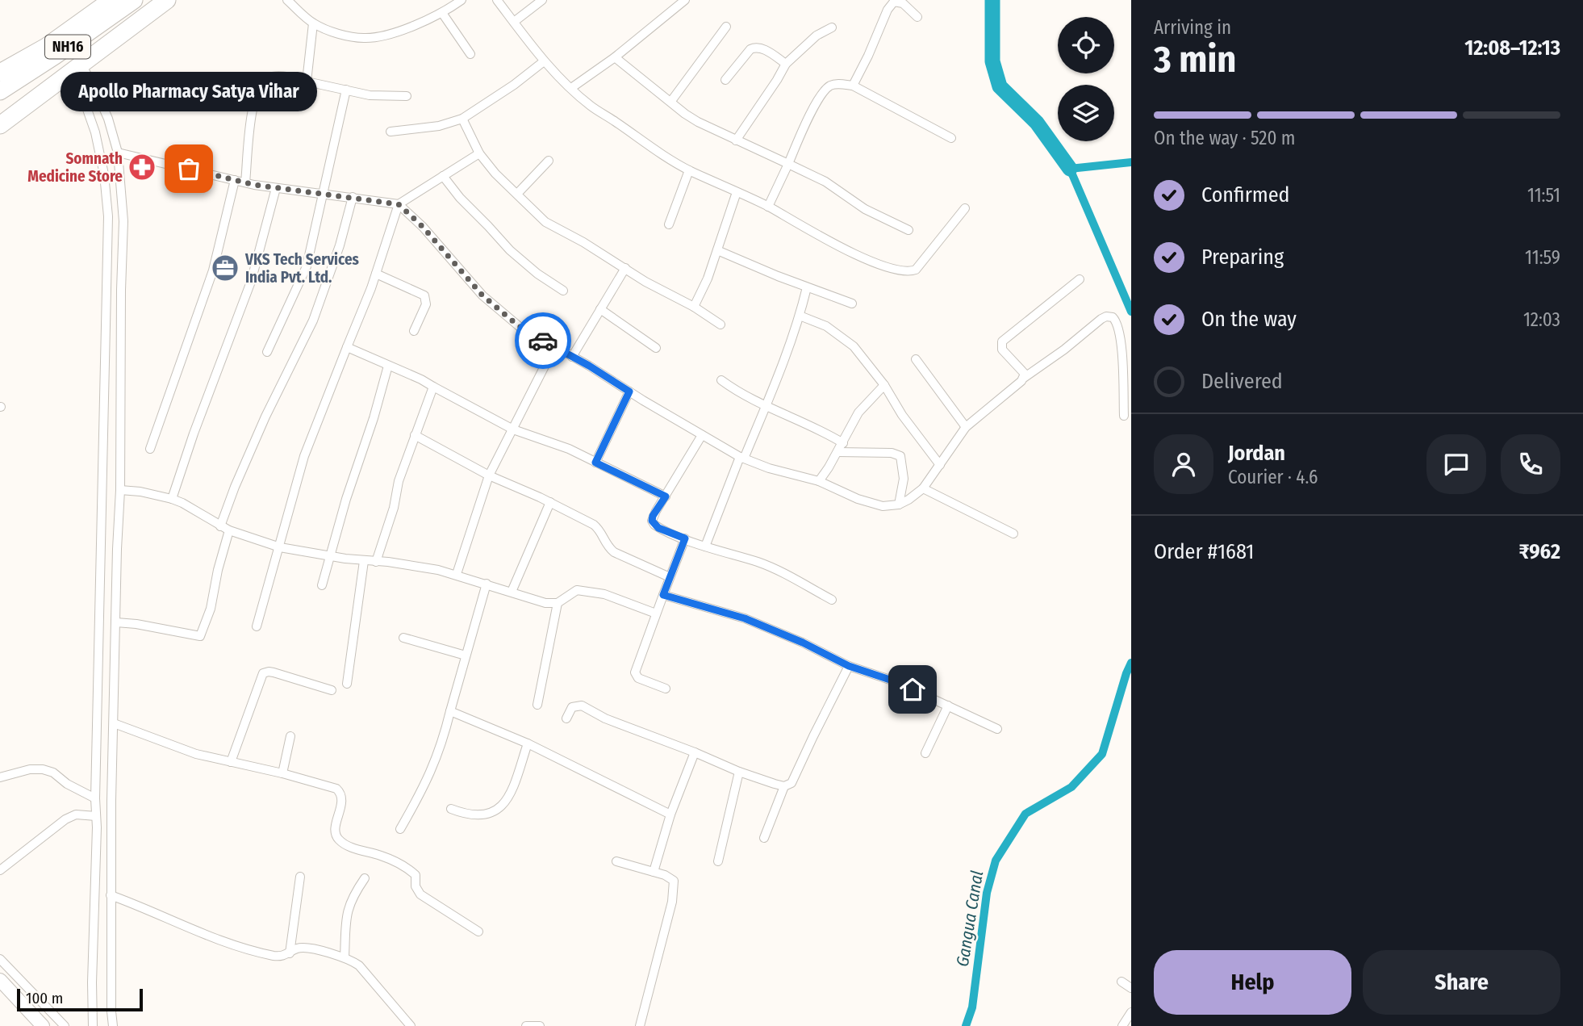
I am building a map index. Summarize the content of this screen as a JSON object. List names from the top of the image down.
{
  "streets": {
    "highway": ["NH16"]
  },
  "water": ["Gangua Canal"],
  "places": {
    "pharmacy": ["Somnath Medicine Store"],
    "other": ["Apollo Pharmacy Satya Vihar"],
    "office": ["VKS Tech Services India Pvt. Ltd."]
  },
  "scale_bar": "100 m",
  "page": {
    "heading": ["3 min", "Arriving in", "12:08–12:13"],
    "panel": [
      "Jordan",
      "Courier · 4.6",
      "Order #1681",
      "₹962"
    ],
    "bubble": "Apollo Pharmacy Satya Vihar",
    "bar": "On the way · 520 m",
    "list": [
      ["Confirmed", "11:51"],
      ["Preparing", "11:59"],
      ["On the way", "12:03"],
      "Delivered"
    ],
    "buttons": ["Help", "Share"],
    "scale": "100 m"
  }
}
